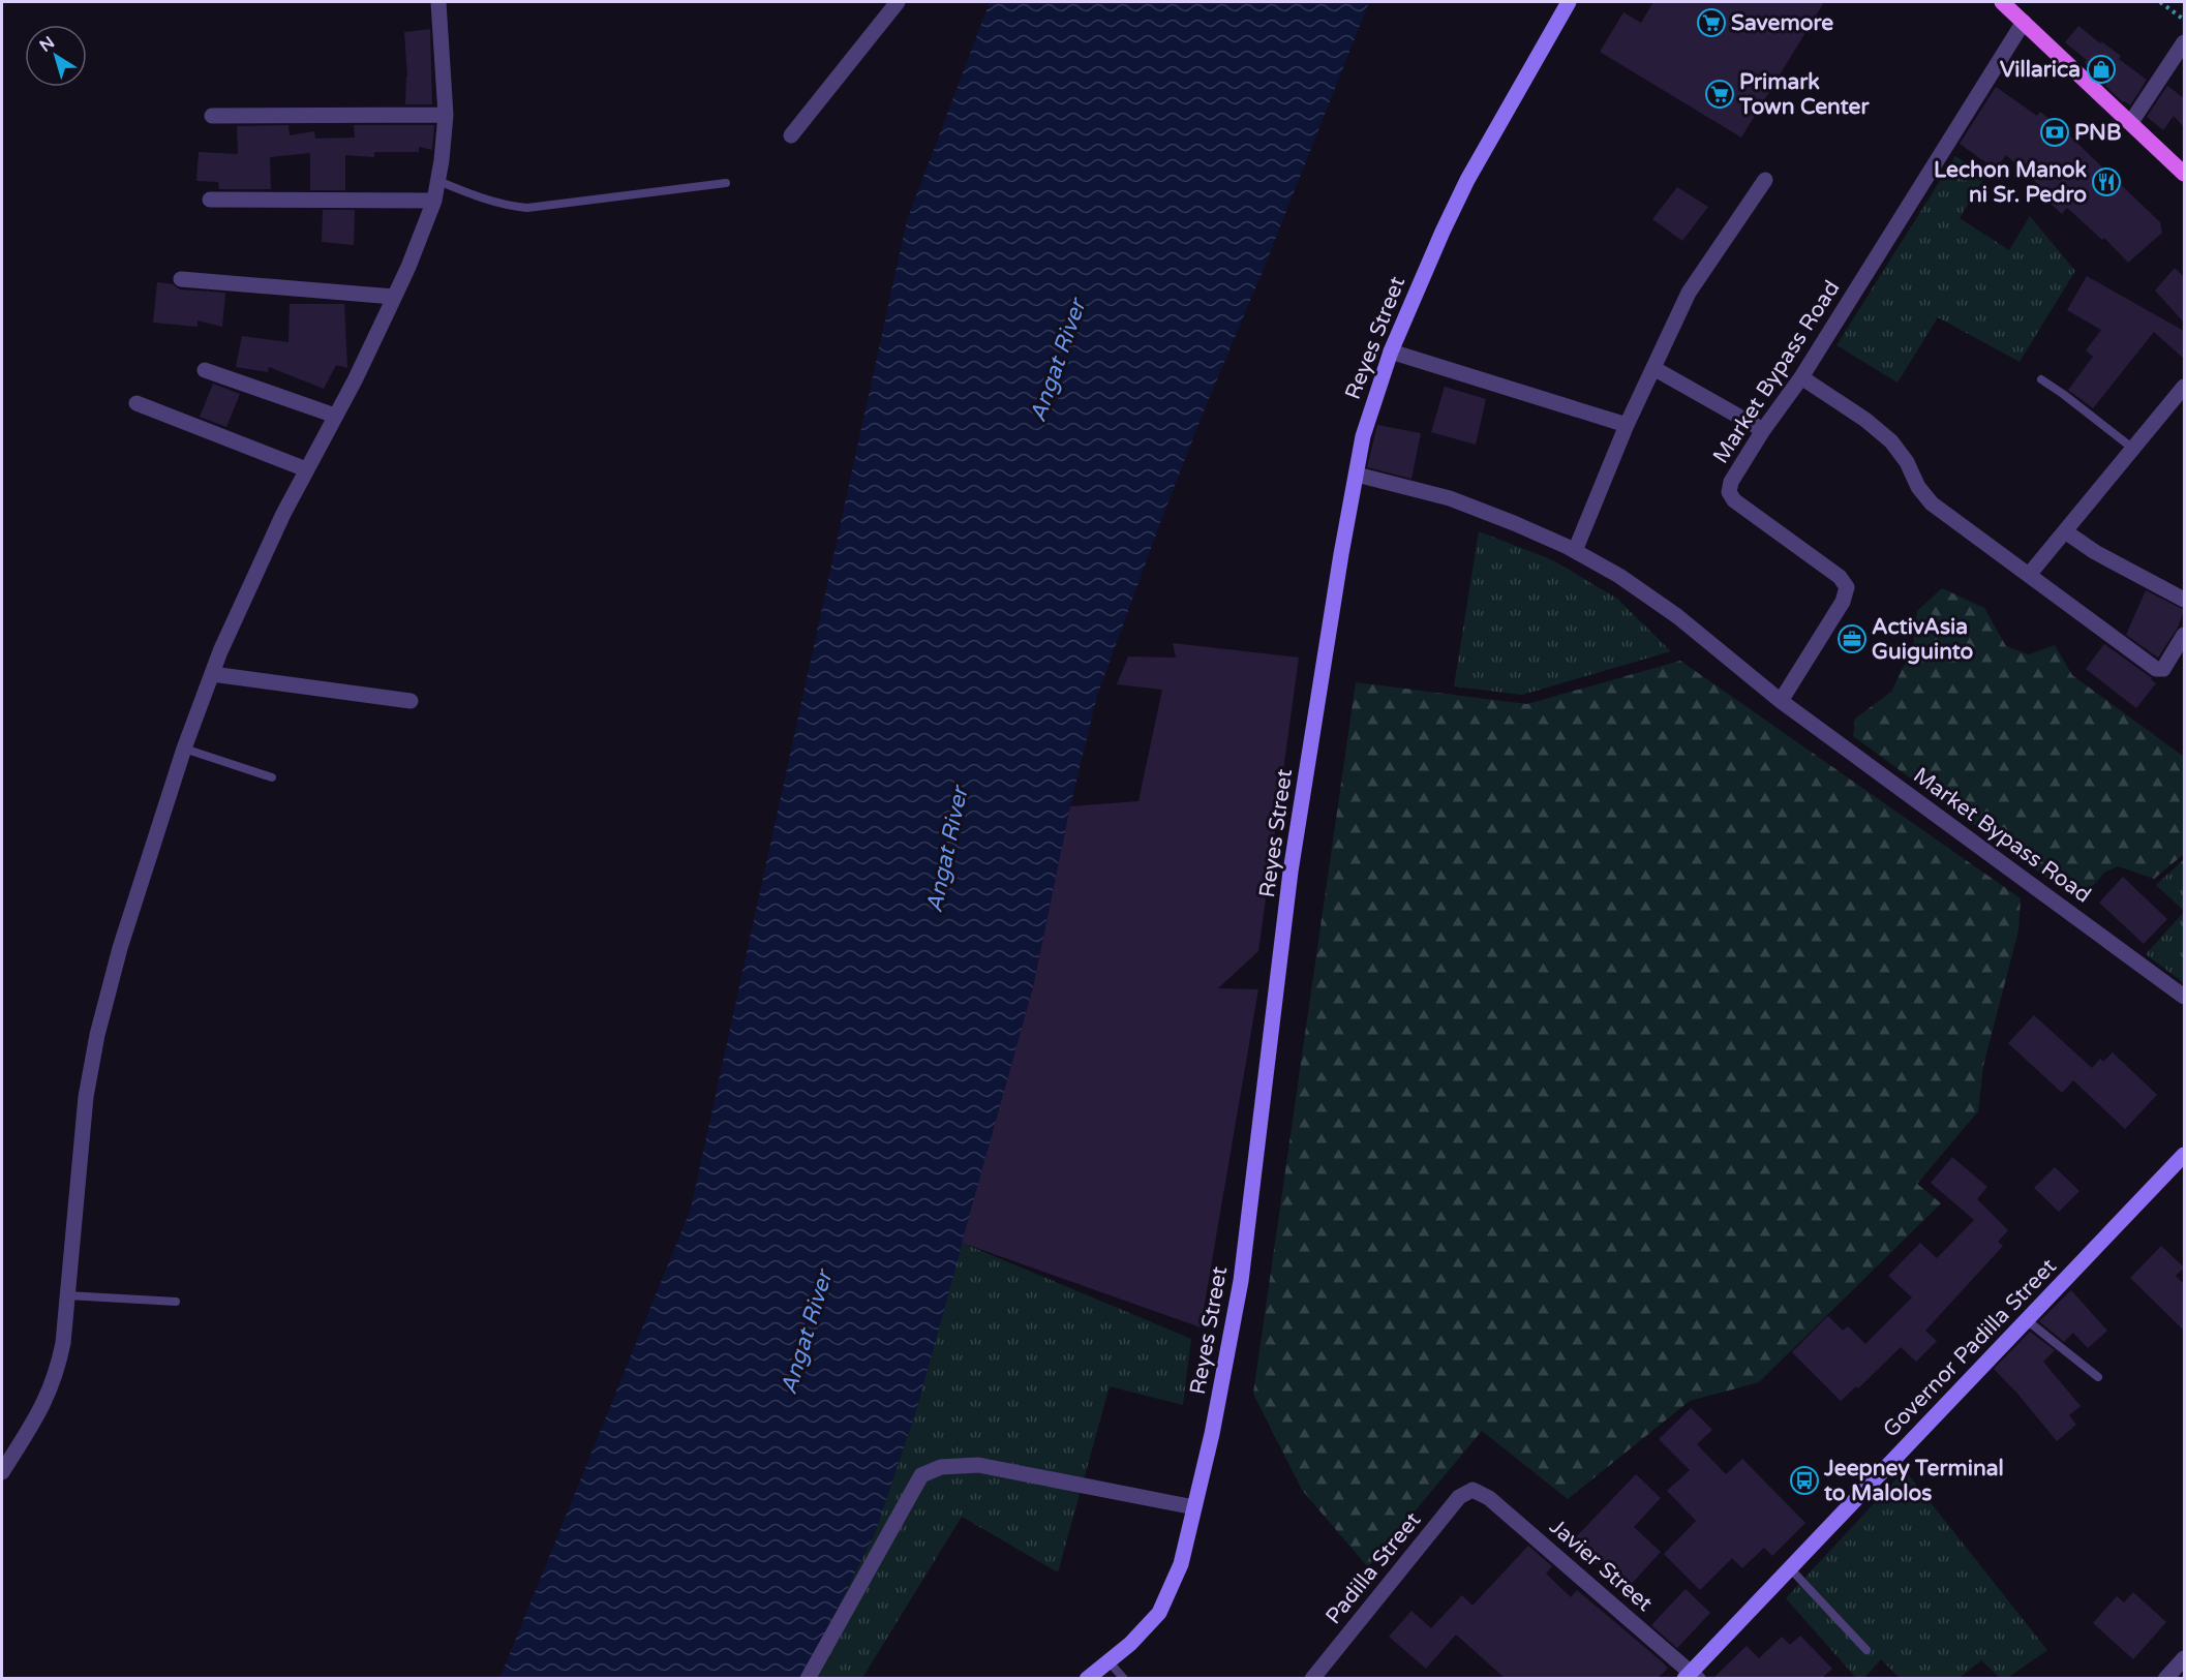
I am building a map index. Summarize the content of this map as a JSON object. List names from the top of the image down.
{
  "streets": {
    "street": [
      "Reyes Street",
      "Market Bypass Road",
      "Governor Padilla Street",
      "Javier Street",
      "Padilla Street"
    ]
  },
  "crossings": [
    ["Governor Padilla Street", "Javier Street"],
    ["Javier Street", "Padilla Street"]
  ],
  "water": ["Angat River"],
  "places": {
    "supermarket": ["Savemore", "Primark Town Center"],
    "shop": ["Villarica"],
    "bank": ["PNB"],
    "restaurant": ["Lechon Manok ni Sr. Pedro"],
    "office": ["ActivAsia Guiguinto"],
    "bus stop": ["Jeepney Terminal to Malolos"]
  },
  "north": "top left"
}
